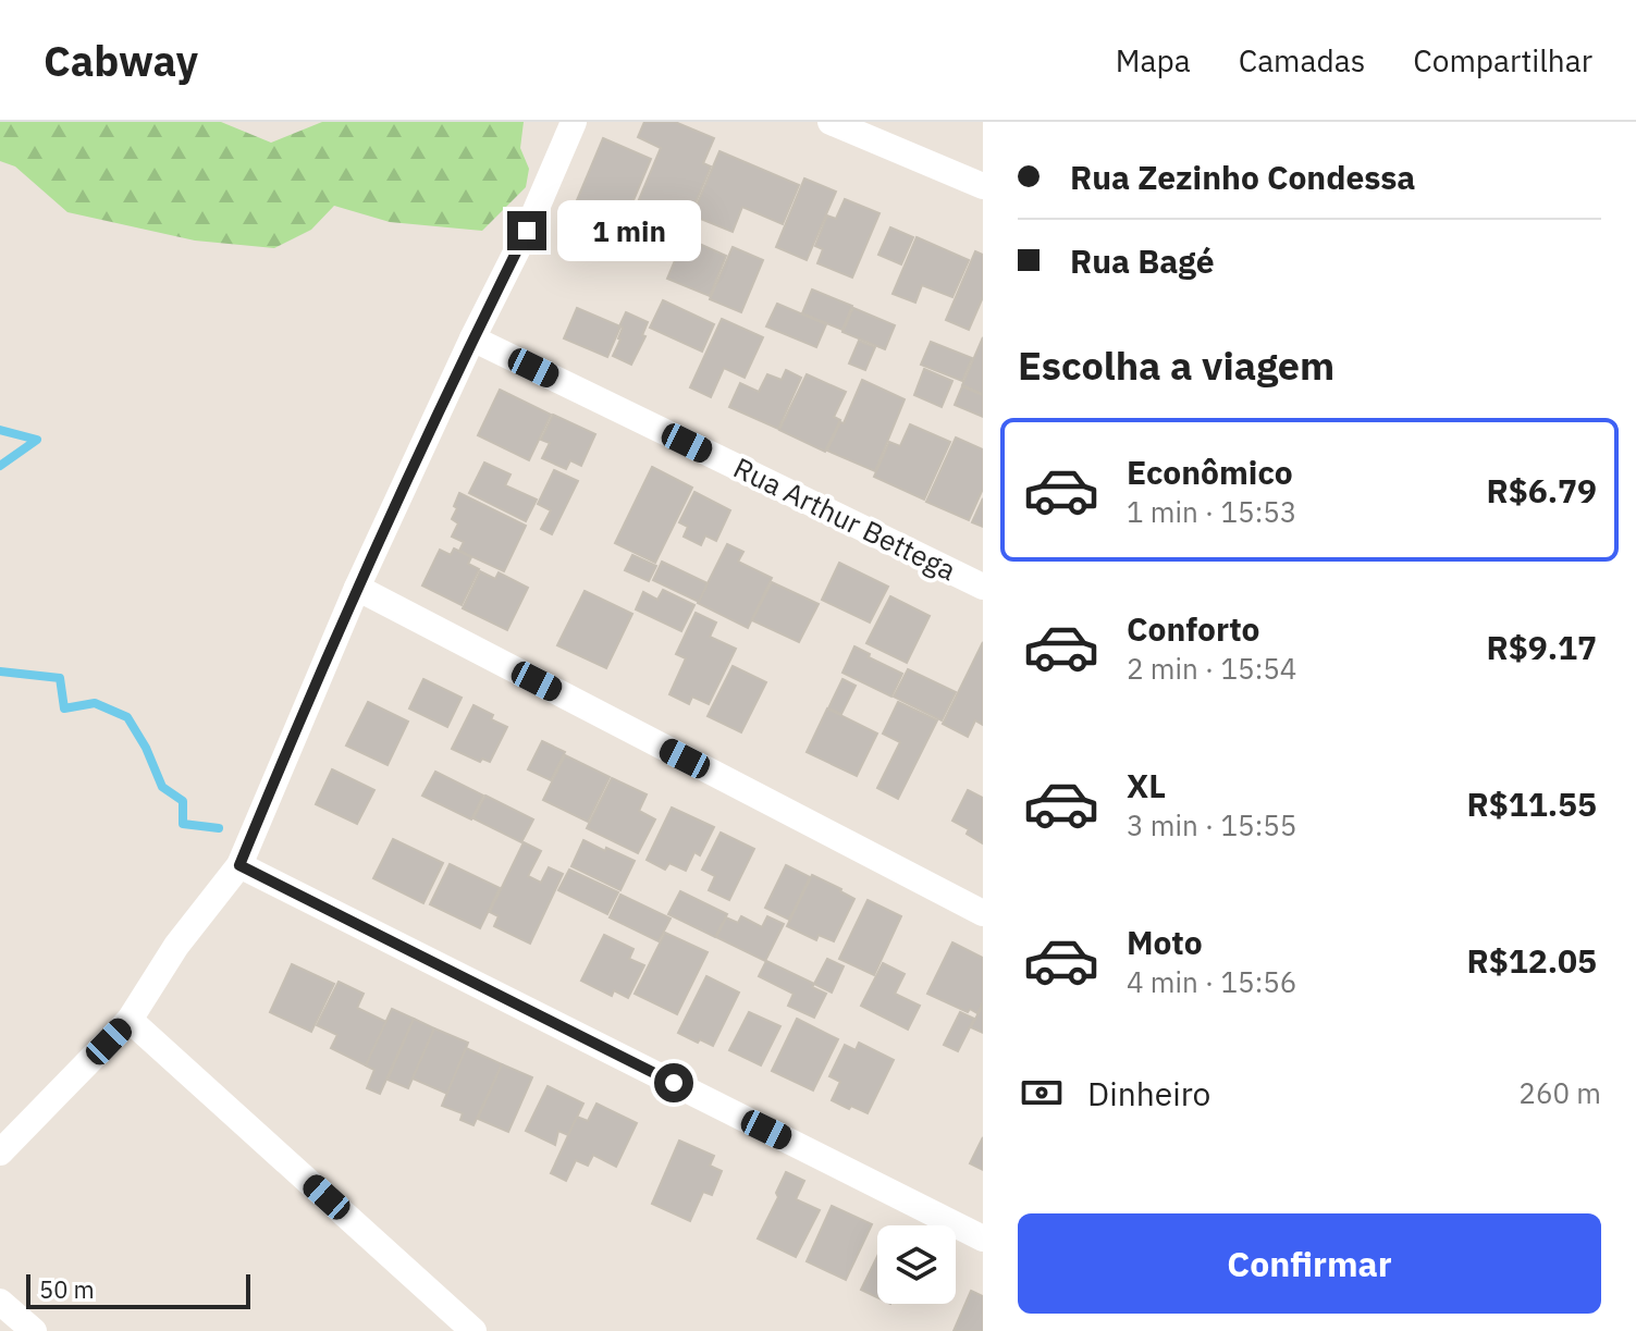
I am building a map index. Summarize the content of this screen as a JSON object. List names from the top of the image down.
{
  "streets": {
    "street": ["Rua Arthur Bettega"]
  },
  "scale_bar": "50 m",
  "page": {
    "header": "Cabway",
    "nav": ["Mapa", "Camadas", "Compartilhar"],
    "banner": ["Rua Zezinho Condessa", "Rua Bagé"],
    "bubble": "1 min",
    "heading": "Escolha a viagem",
    "list": [
      {
        "name": "Econômico",
        "note": "1 min · 15:53",
        "value": "R$6.79"
      },
      {
        "name": "Conforto",
        "note": "2 min · 15:54",
        "value": "R$9.17"
      },
      {
        "name": "XL",
        "note": "3 min · 15:55",
        "value": "R$11.55"
      },
      {
        "name": "Moto",
        "note": "4 min · 15:56",
        "value": "R$12.05"
      }
    ],
    "pay": ["Dinheiro", "260 m"],
    "buttons": "Confirmar",
    "scale": "50 m"
  }
}
